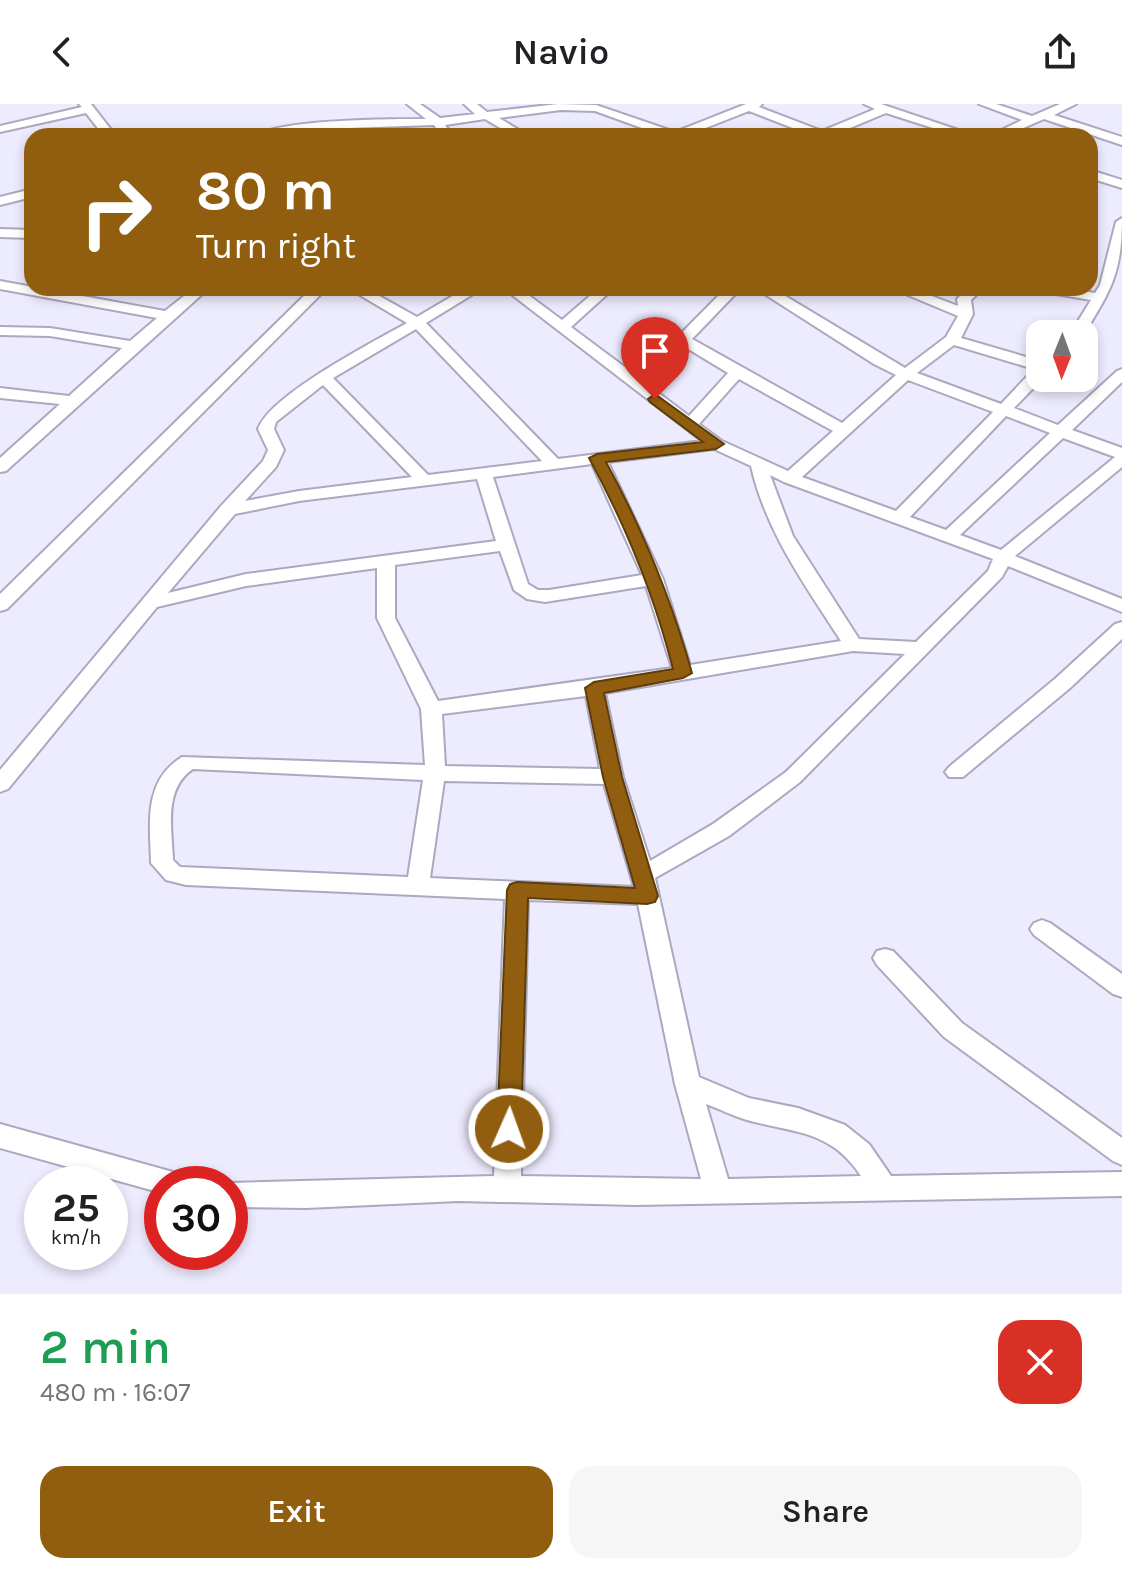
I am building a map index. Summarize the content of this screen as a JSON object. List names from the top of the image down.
{
  "north": "bottom",
  "page": {
    "header": "Navio",
    "turn": ["80 m", "Turn right"],
    "speed": "25 km/h",
    "limit": "30",
    "heading": ["2 min", "480 m · 16:07"],
    "buttons": ["Exit", "Share"]
  }
}
